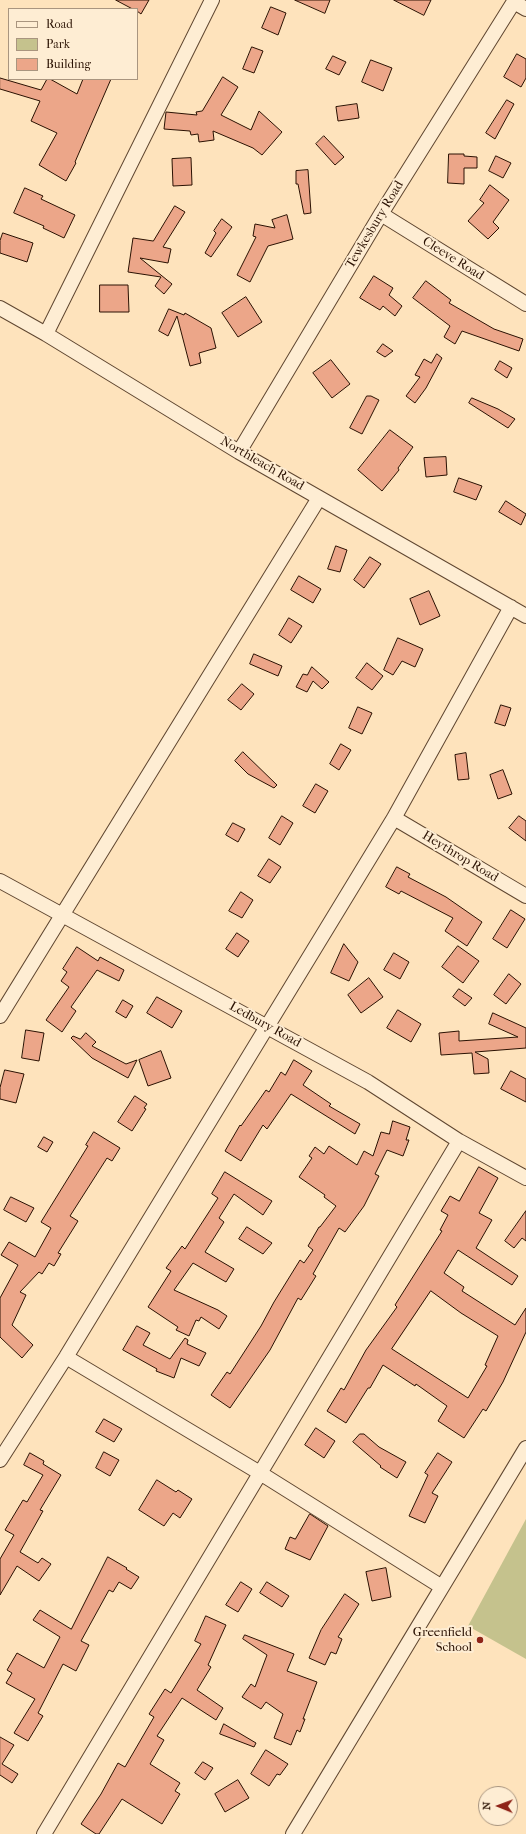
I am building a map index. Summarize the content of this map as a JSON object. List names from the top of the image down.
{
  "streets": {
    "street": [
      "Tewkesbury Road",
      "Cleeve Road",
      "Northleach Road",
      "Heythrop Road",
      "Ledbury Road"
    ]
  },
  "crossings": [
    ["Tewkesbury Road", "Cleeve Road"],
    ["Tewkesbury Road", "Northleach Road"]
  ],
  "places": ["Greenfield School"],
  "legend": ["Road", "Park", "Building"],
  "north": "left"
}
